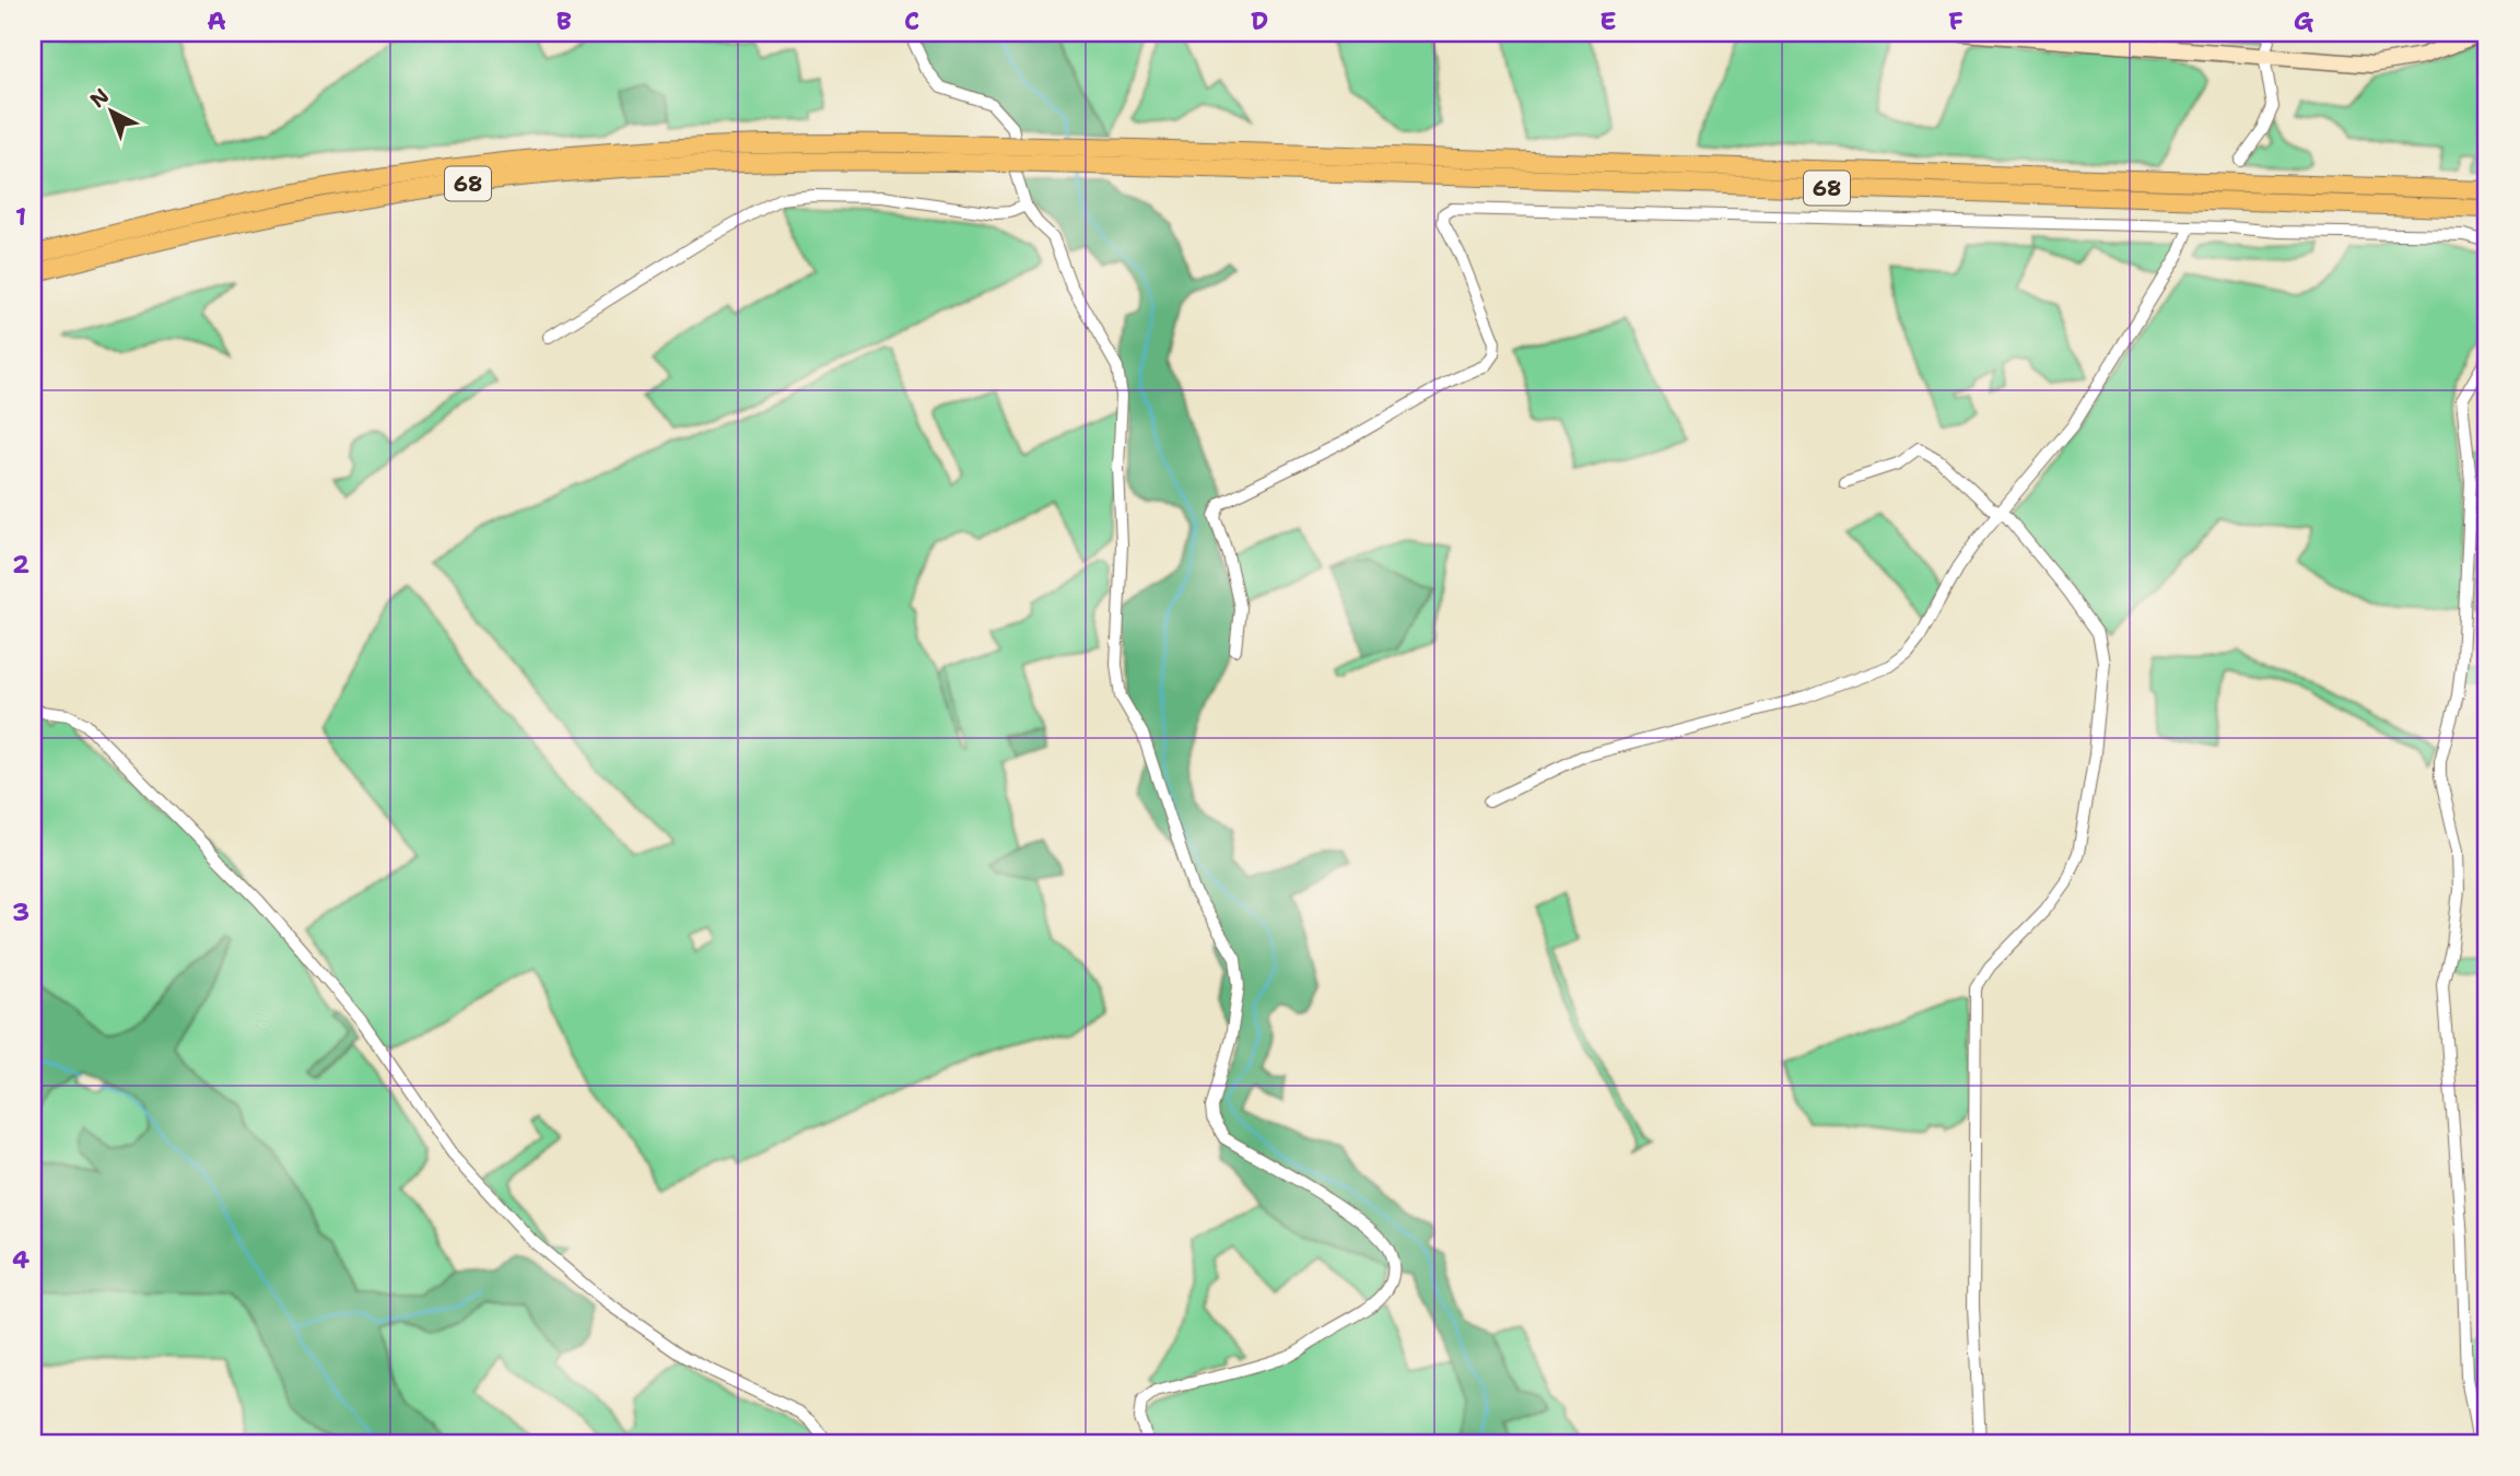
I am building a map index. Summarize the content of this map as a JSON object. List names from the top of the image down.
{
  "streets": {
    "highway": ["68"]
  },
  "north": "top left",
  "grid": {
    "columns": [
      "A",
      "B",
      "C",
      "D",
      "E",
      "F",
      "G"
    ],
    "rows": [
      "1",
      "2",
      "3",
      "4"
    ]
  }
}
